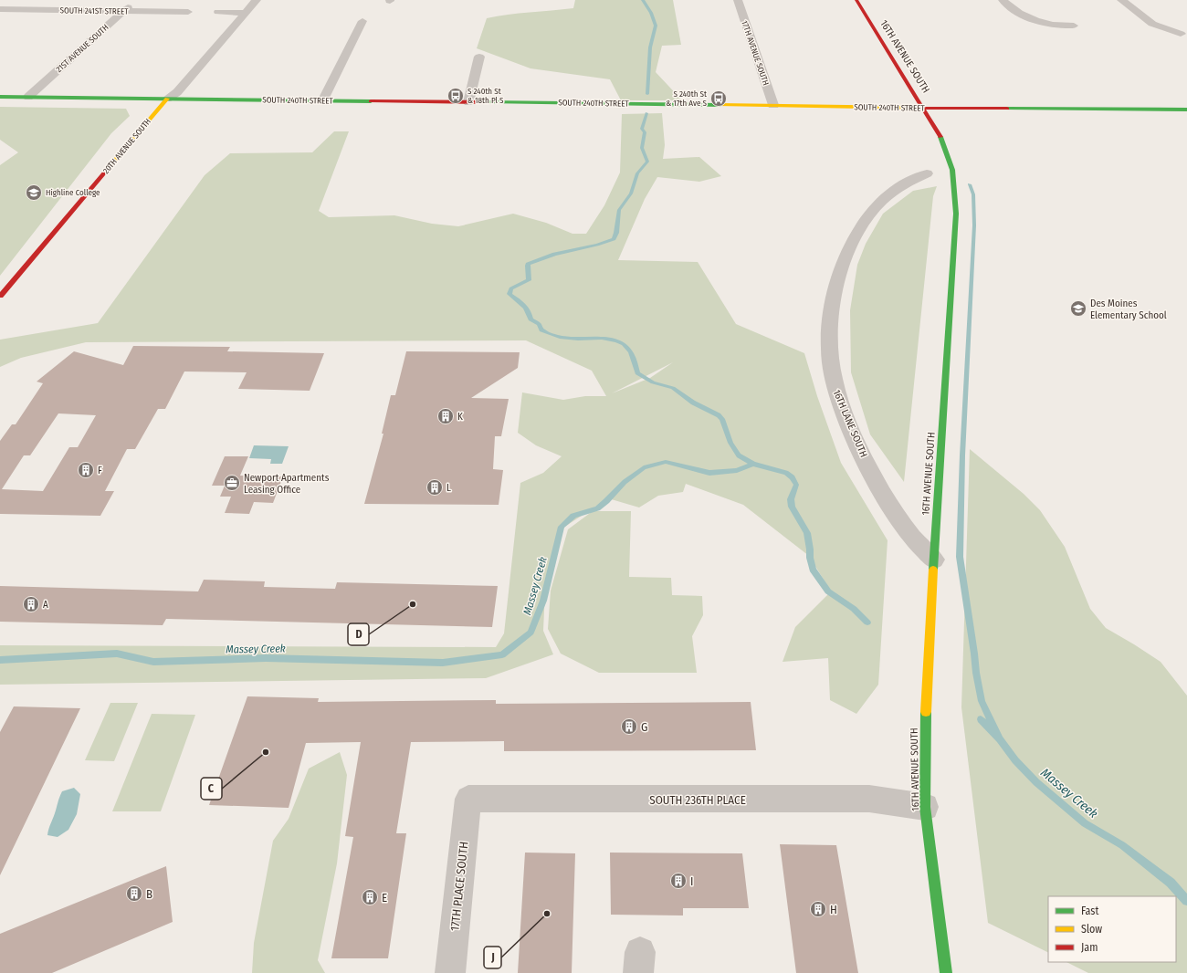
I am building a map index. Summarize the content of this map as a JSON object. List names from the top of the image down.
{
  "streets": {
    "main road": ["16TH AVENUE SOUTH", "SOUTH 240TH STREET", "20TH AVENUE SOUTH"],
    "street": [
      "SOUTH 241ST STREET",
      "21ST AVENUE SOUTH",
      "17TH AVENUE SOUTH",
      "16TH LANE SOUTH",
      "SOUTH 236TH PLACE",
      "17TH PLACE SOUTH"
    ]
  },
  "crossings": [
    ["SOUTH 241ST STREET", "21ST AVENUE SOUTH"],
    ["21ST AVENUE SOUTH", "SOUTH 240TH STREET"],
    ["17TH AVENUE SOUTH", "SOUTH 240TH STREET"],
    ["16TH AVENUE SOUTH", "SOUTH 240TH STREET"],
    ["16TH AVENUE SOUTH", "16TH LANE SOUTH"],
    ["16TH AVENUE SOUTH", "SOUTH 236TH PLACE"],
    ["SOUTH 240TH STREET", "20TH AVENUE SOUTH"],
    ["SOUTH 236TH PLACE", "17TH PLACE SOUTH"]
  ],
  "water": ["Massey Creek"],
  "places": {
    "bus stop": ["S 240th St & 18th Pl S", "S 240th St & 17th Ave S"],
    "school or university": ["Highline College", "Des Moines Elementary School"],
    "building": [
      "K",
      "F",
      "L",
      "A",
      "G",
      "I",
      "B",
      "E",
      "H"
    ],
    "office": ["Newport Apartments Leasing Office"],
    "other": ["D", "C", "J"]
  },
  "legend": ["Fast", "Slow", "Jam"]
}
